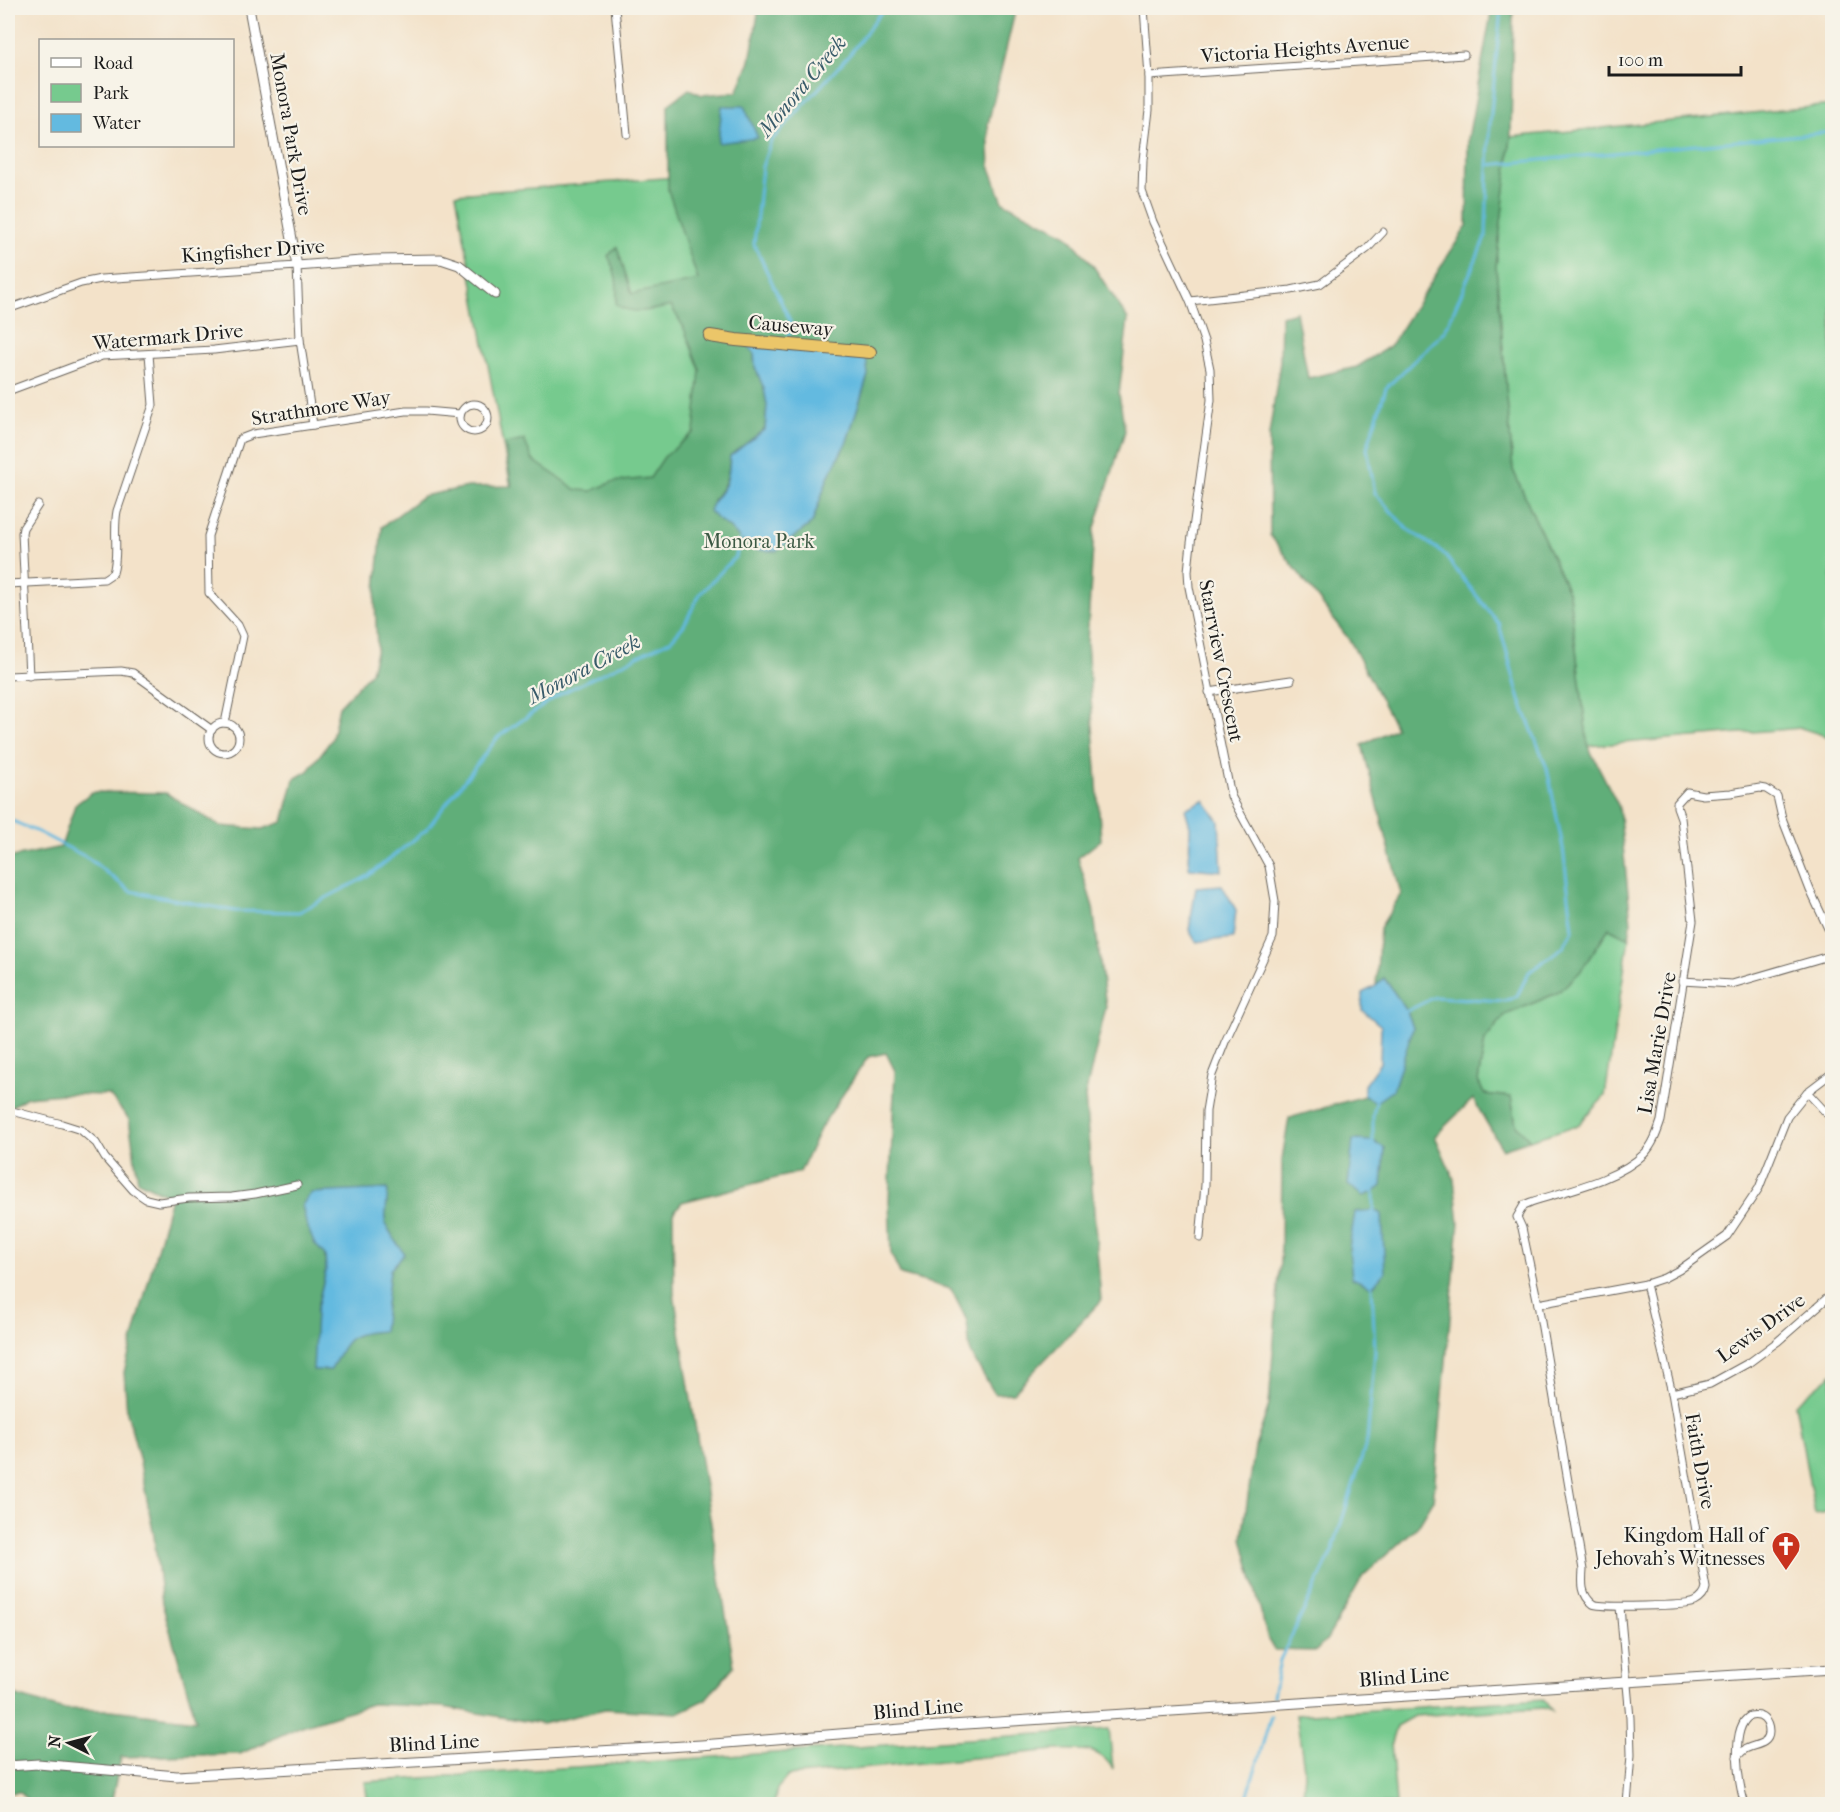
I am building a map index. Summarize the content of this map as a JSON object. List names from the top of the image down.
{
  "streets": {
    "highway": ["Causeway"],
    "street": [
      "Victoria Heights Avenue",
      "Monora Park Drive",
      "Kingfisher Drive",
      "Watermark Drive",
      "Strathmore Way",
      "Starrview Crescent",
      "Lisa Marie Drive",
      "Lewis Drive",
      "Faith Drive",
      "Blind Line"
    ]
  },
  "crossings": [
    ["Victoria Heights Avenue", "Starrview Crescent"],
    ["Monora Park Drive", "Kingfisher Drive"],
    ["Lisa Marie Drive", "Faith Drive"],
    ["Lewis Drive", "Faith Drive"]
  ],
  "water": ["Monora Creek"],
  "parks": ["Monora Park"],
  "places": {
    "church": ["Kingdom Hall of Jehovah's Witnesses"]
  },
  "legend": ["Road", "Park", "Water"],
  "scale_bar": "100 m",
  "north": "left"
}
